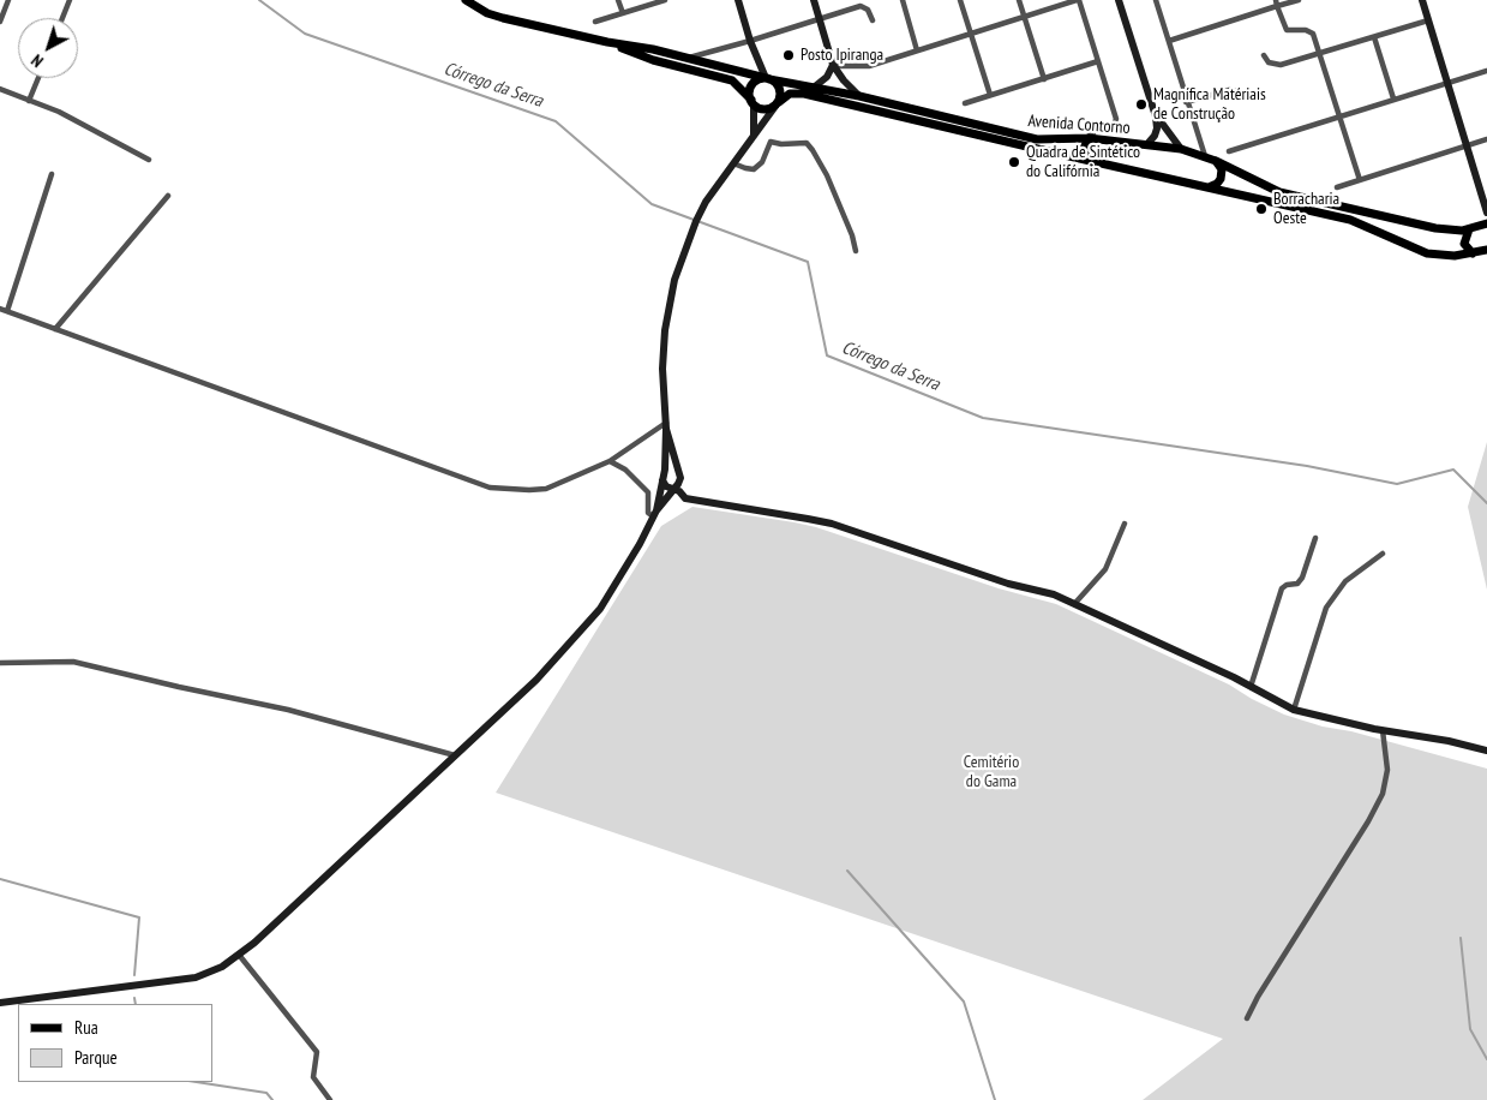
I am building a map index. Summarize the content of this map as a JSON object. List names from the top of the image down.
{
  "streets": {
    "main road": ["Avenida Contorno"]
  },
  "water": ["Córrego da Serra"],
  "parks": ["Cemitério do Gama"],
  "places": [
    "Posto Ipiranga",
    "Magnífica Matériais de Construção",
    "Quadra de Sintético do Califórnia",
    "Borracharia Oeste"
  ],
  "legend": ["Rua", "Parque"],
  "north": "bottom left"
}
